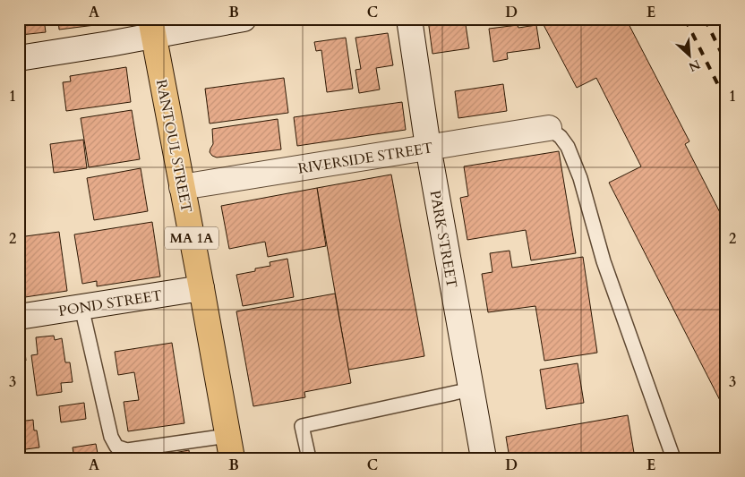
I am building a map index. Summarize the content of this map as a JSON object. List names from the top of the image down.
{
  "streets": {
    "highway": ["RANTOUL STREET", "MA 1A"],
    "street": ["RIVERSIDE STREET", "PARK STREET", "POND STREET"]
  },
  "crossings": [
    ["RANTOUL STREET", "RIVERSIDE STREET"],
    ["RANTOUL STREET", "POND STREET"],
    ["RIVERSIDE STREET", "PARK STREET"]
  ],
  "north": "bottom right",
  "grid": {
    "columns": [
      "A",
      "B",
      "C",
      "D",
      "E"
    ],
    "rows": ["1", "2", "3"]
  }
}
